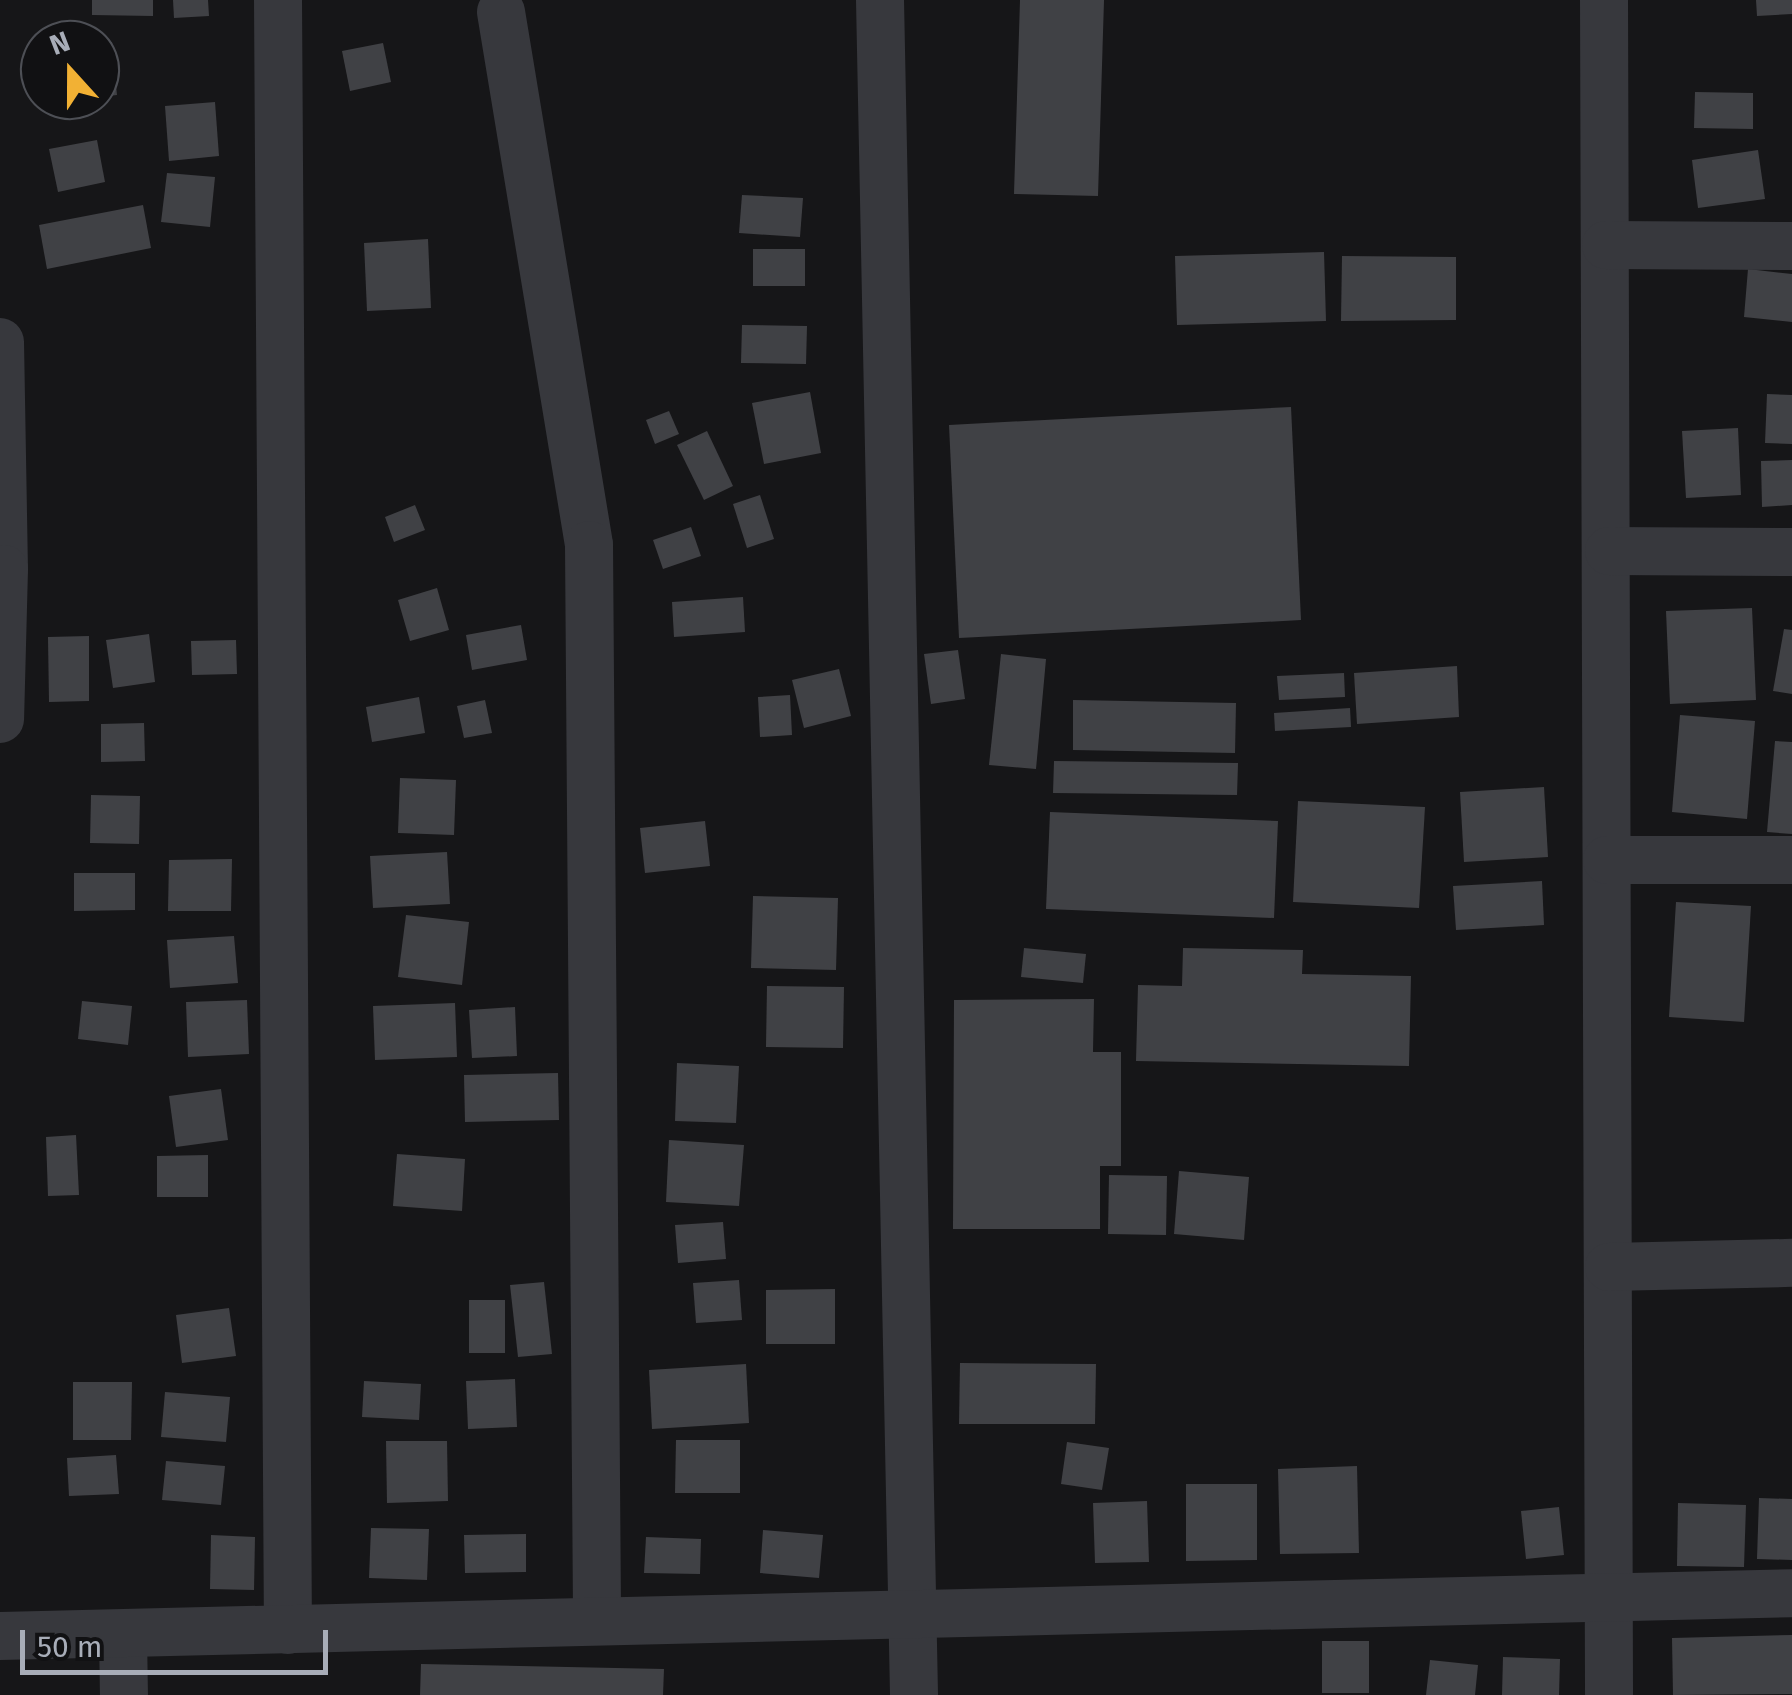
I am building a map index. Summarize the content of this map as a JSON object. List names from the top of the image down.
{
  "scale_bar": "50 m",
  "north": "top"
}
